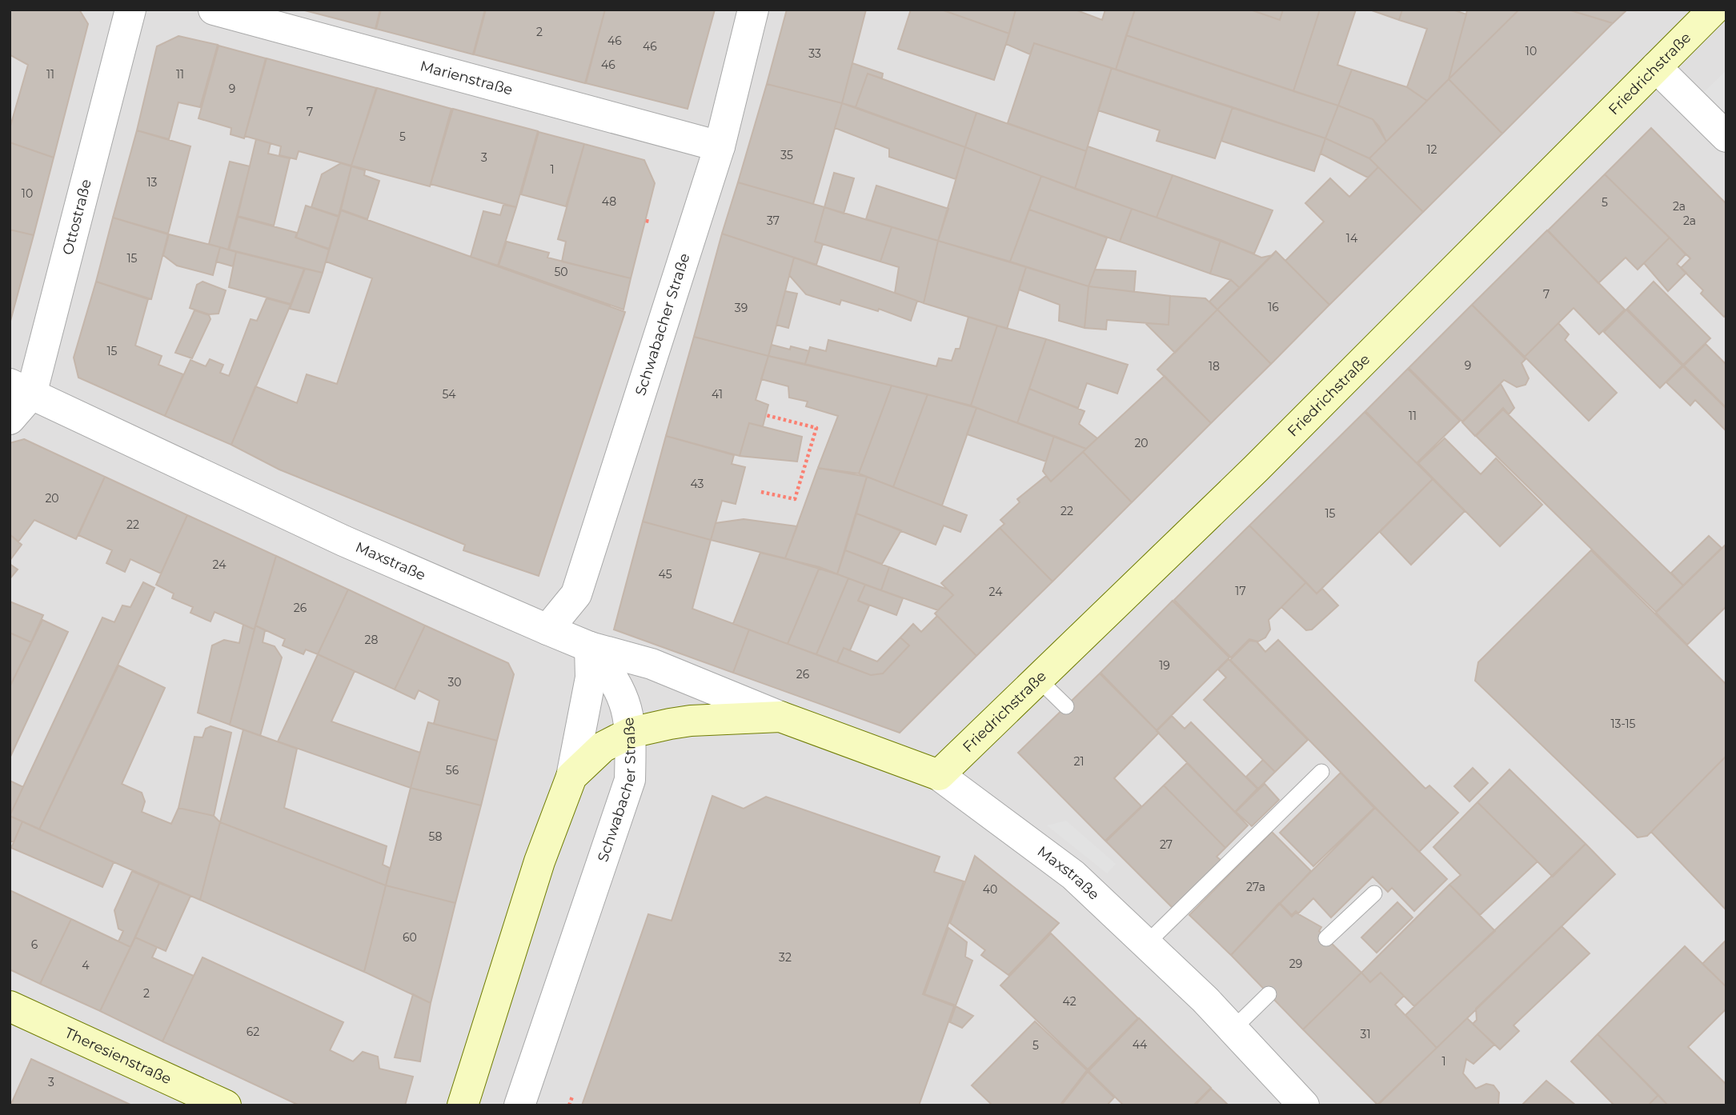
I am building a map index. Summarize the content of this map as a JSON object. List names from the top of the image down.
{
  "streets": {
    "main road": ["Friedrichstraße", "Maxstraße", "Theresienstraße"],
    "street": ["Marienstraße", "Ottostraße", "Schwabacher Straße"]
  },
  "crossings": [
    ["Friedrichstraße", "Maxstraße"],
    ["Marienstraße", "Schwabacher Straße"],
    ["Ottostraße", "Maxstraße"],
    ["Schwabacher Straße", "Maxstraße"]
  ],
  "house_numbers": [
    "2",
    "46",
    "46",
    "10",
    "33",
    "46",
    "11",
    "11",
    "9",
    "7",
    "5",
    "12",
    "35",
    "3",
    "1",
    "13",
    "10",
    "48",
    "5",
    "2a",
    "37",
    "2a",
    "14",
    "15",
    "50",
    "7",
    "16",
    "39",
    "15",
    "9",
    "18",
    "54",
    "41",
    "11",
    "20",
    "43",
    "20",
    "22",
    "15",
    "22",
    "24",
    "45",
    "17",
    "24",
    "26",
    "28",
    "19",
    "26",
    "30",
    "13-15",
    "21",
    "56",
    "58",
    "27",
    "27a",
    "40",
    "60",
    "6",
    "32",
    "29",
    "4",
    "2",
    "42",
    "62",
    "31",
    "44",
    "5",
    "1",
    "3"
  ]
}
